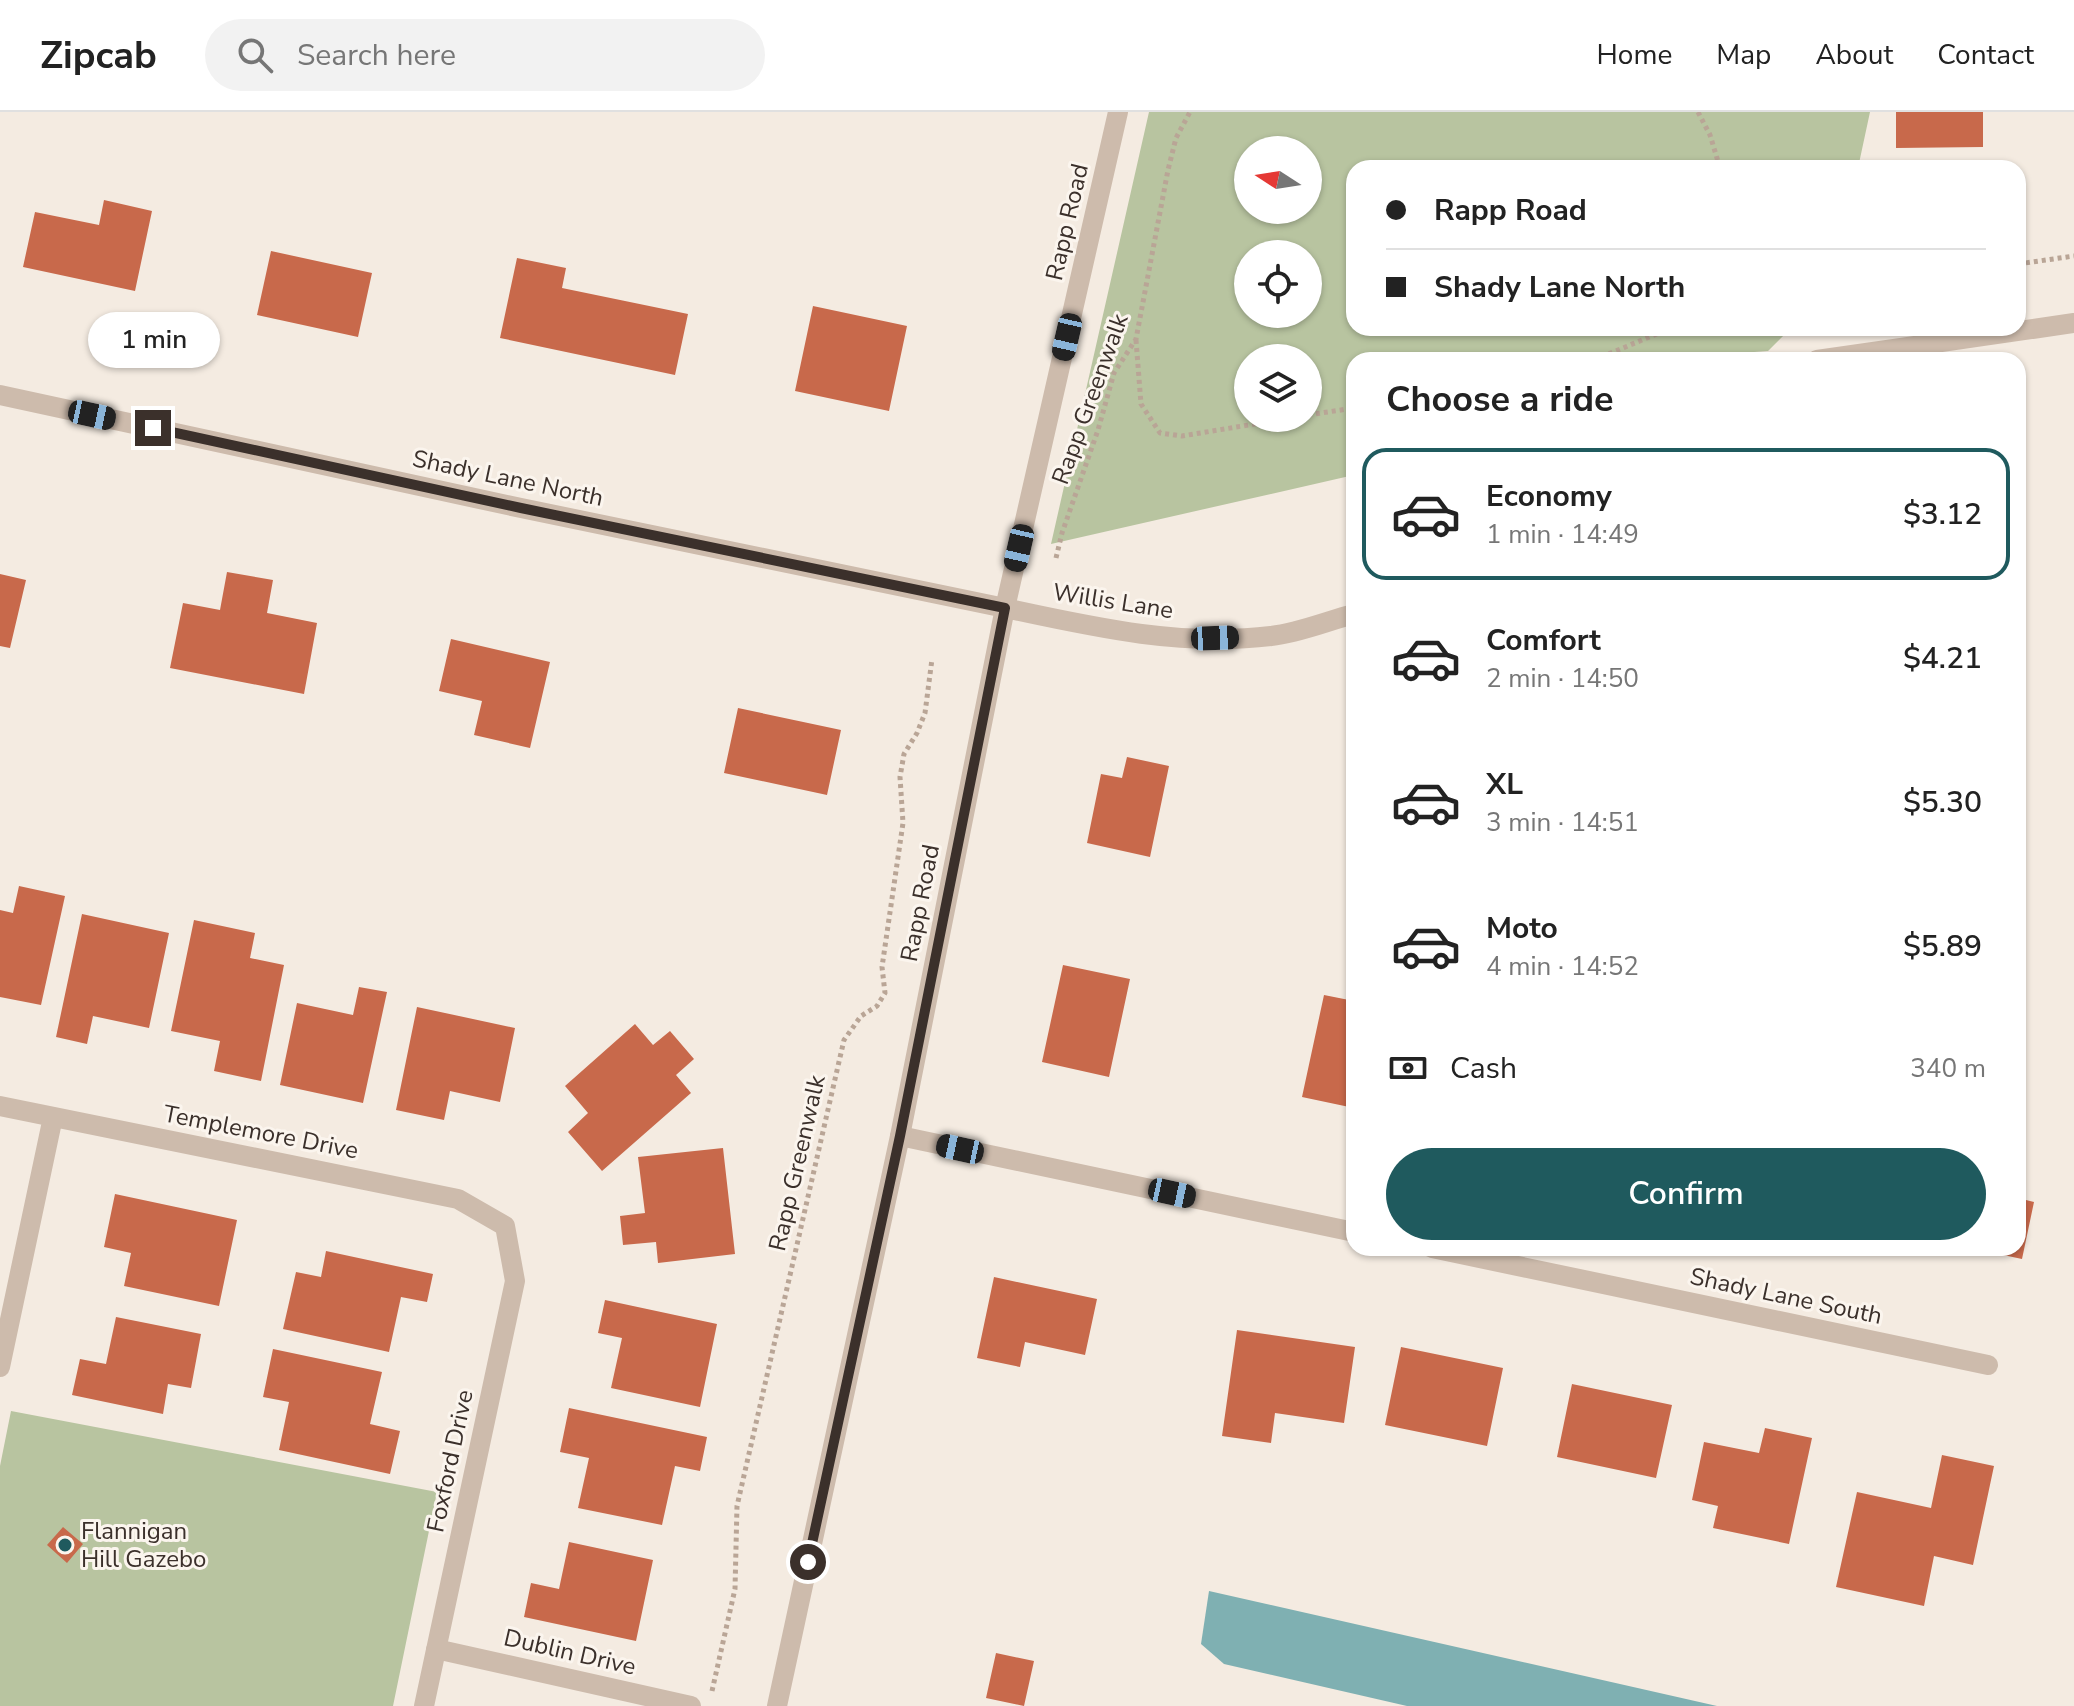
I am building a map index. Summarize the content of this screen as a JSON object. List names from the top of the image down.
{
  "streets": {
    "street": [
      "Rapp Road",
      "Shady Lane North",
      "Willis Lane",
      "Templemore Drive",
      "Shady Lane South",
      "Foxford Drive",
      "Dublin Drive"
    ],
    "path": ["Rapp Greenwalk"]
  },
  "crossings": [
    ["Rapp Road", "Shady Lane North"],
    ["Rapp Road", "Willis Lane"],
    ["Shady Lane North", "Willis Lane"],
    ["Templemore Drive", "Foxford Drive"],
    ["Foxford Drive", "Dublin Drive"]
  ],
  "places": ["Flannigan Hill Gazebo"],
  "north": "left",
  "page": {
    "header": "Zipcab",
    "search": "Search here",
    "nav": [
      "Home",
      "Map",
      "About",
      "Contact"
    ],
    "banner": ["Rapp Road", "Shady Lane North"],
    "bubble": "1 min",
    "heading": "Choose a ride",
    "list": [
      {
        "name": "Economy",
        "note": "1 min · 14:49",
        "value": "$3.12"
      },
      {
        "name": "Comfort",
        "note": "2 min · 14:50",
        "value": "$4.21"
      },
      {
        "name": "XL",
        "note": "3 min · 14:51",
        "value": "$5.30"
      },
      {
        "name": "Moto",
        "note": "4 min · 14:52",
        "value": "$5.89"
      }
    ],
    "pay": ["Cash", "340 m"],
    "buttons": "Confirm"
  }
}
